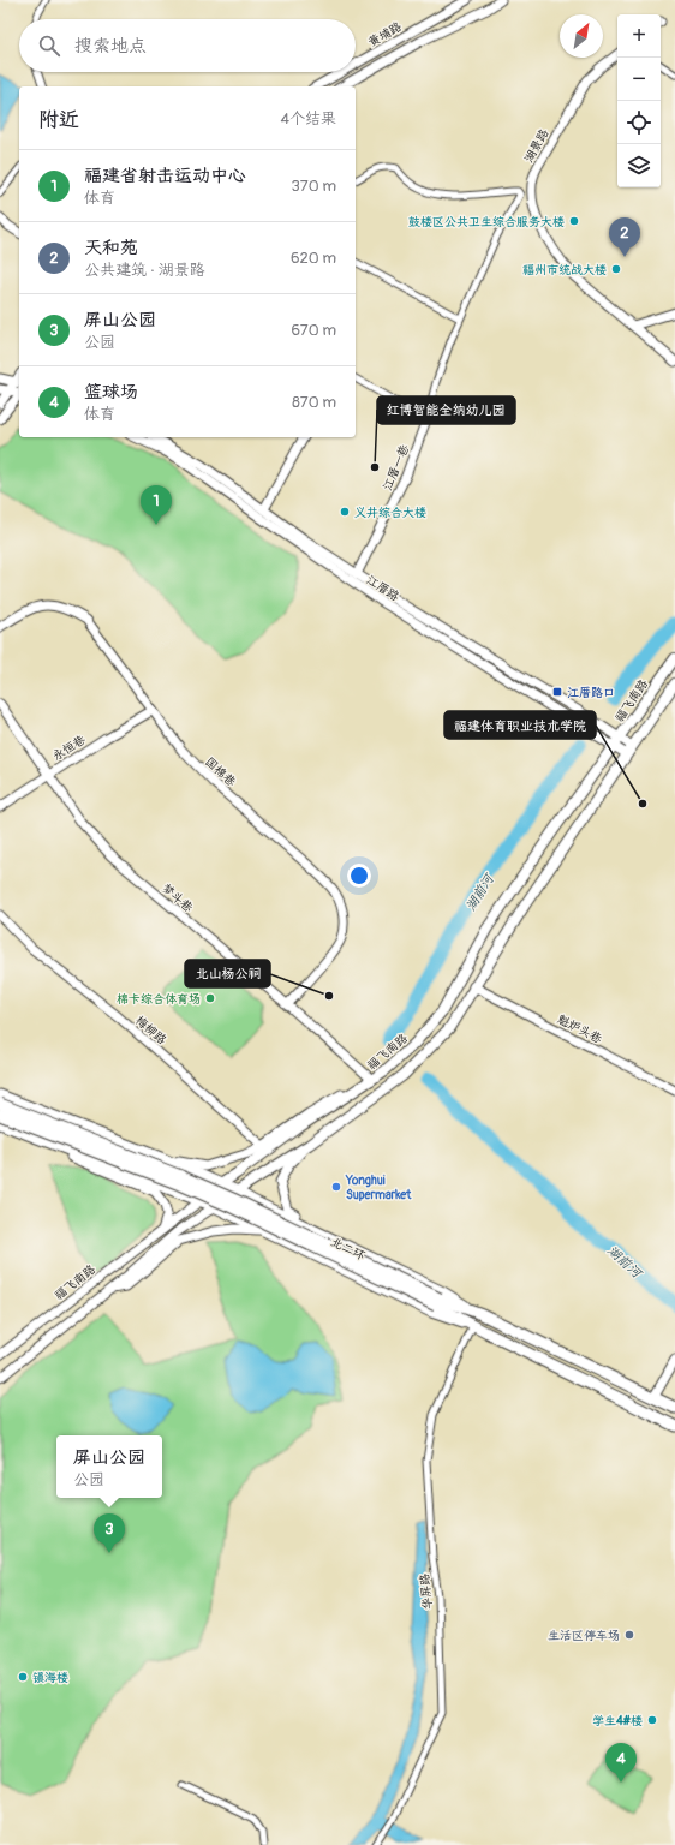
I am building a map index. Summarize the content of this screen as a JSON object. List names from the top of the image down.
{
  "streets": {
    "highway": ["北二环"],
    "main road": [
      "黄埔路",
      "湖景路",
      "江厝一巷",
      "江厝路",
      "福飞南路",
      "永恒巷",
      "国棉巷",
      "梦斗巷",
      "魁炉头巷",
      "梅柳路"
    ],
    "street": ["华屏路"]
  },
  "crossings": [
    ["江厝一巷", "江厝路"],
    ["江厝路", "福飞南路"],
    ["福飞南路", "梦斗巷"],
    ["永恒巷", "国棉巷"],
    ["永恒巷", "梦斗巷"],
    ["国棉巷", "梦斗巷"]
  ],
  "water": ["湖前河"],
  "places": {
    "other": [
      "鼓楼区公共卫生综合服务大楼",
      "福州市统战大楼",
      "红博智能全纳幼儿园",
      "义井综合大楼",
      "福建体育职业技术学院",
      "北山杨公祠",
      "棉卡综合体育场",
      "Yonghui Supermarket",
      "生活区停车场",
      "镇海楼",
      "学生4#楼"
    ],
    "transit": ["江厝路口"]
  },
  "north": "top right",
  "page": {
    "map_buttons": ["+", "−"],
    "search": "搜索地点",
    "heading": ["附近", "4个结果"],
    "list": [
      {
        "mark": "1",
        "name": "福建省射击运动中心",
        "note": "体育",
        "value": "370 m"
      },
      {
        "mark": "2",
        "name": "天和苑",
        "note": "公共建筑 · 湖景路",
        "value": "620 m"
      },
      {
        "mark": "3",
        "name": "屏山公园",
        "note": "公园",
        "value": "670 m"
      },
      {
        "mark": "4",
        "name": "篮球场",
        "note": "体育",
        "value": "870 m"
      }
    ],
    "pins": [
      "2",
      "1",
      "3",
      "4"
    ],
    "popup": ["屏山公园", "公园"]
  }
}
